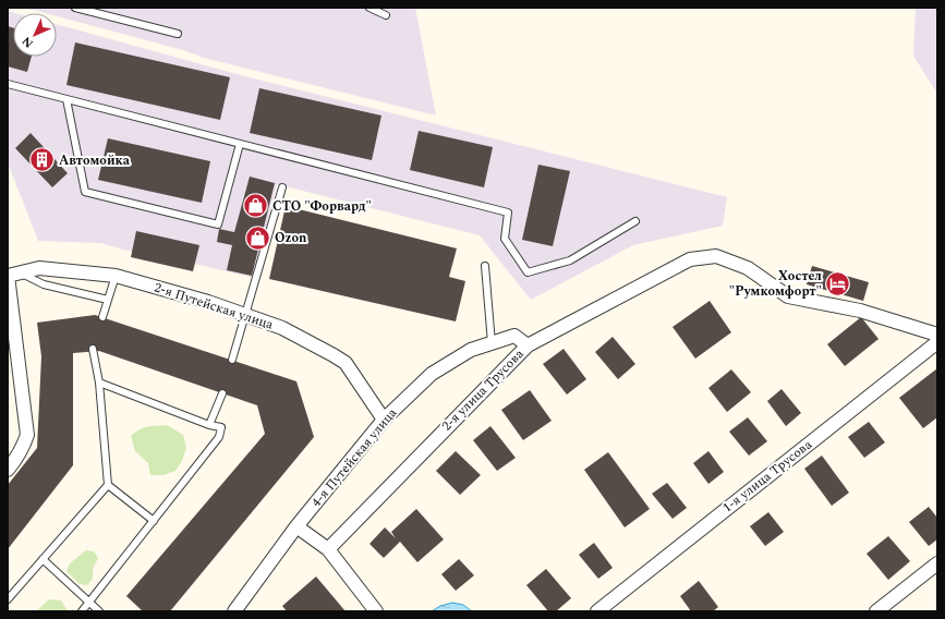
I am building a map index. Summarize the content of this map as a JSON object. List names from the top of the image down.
{
  "streets": {
    "street": [
      "2-я Путейская улица",
      "2-я улица Трусова",
      "4-я Путейская улица",
      "1-я улица Трусова"
    ]
  },
  "crossings": [
    ["2-я Путейская улица", "4-я Путейская улица"],
    ["2-я улица Трусова", "4-я Путейская улица"]
  ],
  "places": {
    "building": ["Автомойка"],
    "shop": ["СТО \"Форвард\"", "Ozon"],
    "hotel": ["Хостел \"Румкомфорт\""]
  },
  "north": "bottom left"
}
